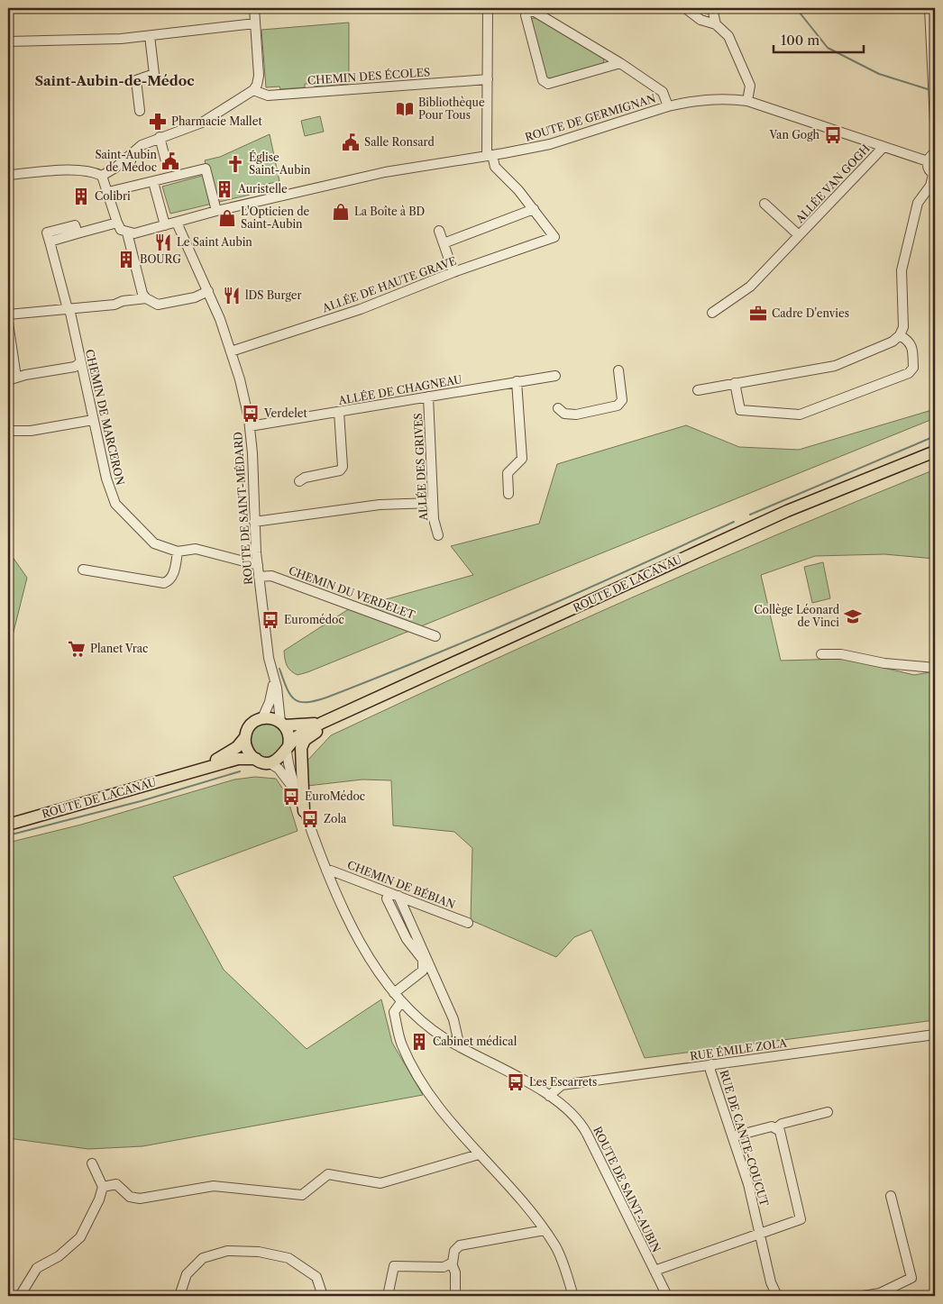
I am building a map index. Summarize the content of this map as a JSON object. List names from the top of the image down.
{
  "streets": {
    "main road": ["ROUTE DE LACANAU"],
    "street": [
      "CHEMIN DES ÉCOLES",
      "ROUTE DE GERMIGNAN",
      "ALLÉE VAN GOGH",
      "ALLÉE DE HAUTE GRAVE",
      "ALLÉE DE CHAGNEAU",
      "CHEMIN DE MARCERON",
      "ALLÉE DES GRIVES",
      "ROUTE DE SAINT-MÉDARD",
      "CHEMIN DU VERDELET",
      "CHEMIN DE BÉBIAN",
      "RUE ÉMILE ZOLA",
      "RUE DE CANTE-COUCUT",
      "ROUTE DE SAINT-AUBIN"
    ]
  },
  "crossings": [
    ["ROUTE DE GERMIGNAN", "ALLÉE VAN GOGH"],
    ["ROUTE DE GERMIGNAN", "ROUTE DE SAINT-MÉDARD"],
    ["ALLÉE DE HAUTE GRAVE", "ROUTE DE SAINT-MÉDARD"],
    ["ALLÉE DE CHAGNEAU", "ALLÉE DES GRIVES"],
    ["ALLÉE DE CHAGNEAU", "ROUTE DE SAINT-MÉDARD"],
    ["CHEMIN DE MARCERON", "ROUTE DE SAINT-MÉDARD"],
    ["ROUTE DE SAINT-MÉDARD", "ROUTE DE LACANAU"],
    ["ROUTE DE SAINT-MÉDARD", "CHEMIN DU VERDELET"],
    ["RUE ÉMILE ZOLA", "RUE DE CANTE-COUCUT"],
    ["RUE ÉMILE ZOLA", "ROUTE DE SAINT-AUBIN"]
  ],
  "districts": ["Saint-Aubin-de-Médoc"],
  "places": {
    "library": ["Bibliothèque Pour Tous"],
    "pharmacy": ["Pharmacie Mallet"],
    "bus stop": [
      "Van Gogh",
      "Verdelet",
      "Euromédoc",
      "EuroMédoc",
      "Zola",
      "Les Escarrets"
    ],
    "public building": ["Salle Ronsard", "Saint-Aubin de Médoc"],
    "church": ["Église Saint-Aubin"],
    "building": [
      "Auristelle",
      "Colibri",
      "BOURG",
      "Cabinet médical"
    ],
    "shop": ["La Boîte à BD", "L'Opticien de Saint-Aubin"],
    "restaurant": ["Le Saint Aubin", "lDS Burger"],
    "office": ["Cadre D'envies"],
    "school or university": ["Collège Léonard de Vinci"],
    "supermarket": ["Planet Vrac"]
  },
  "scale_bar": "100 m"
}
